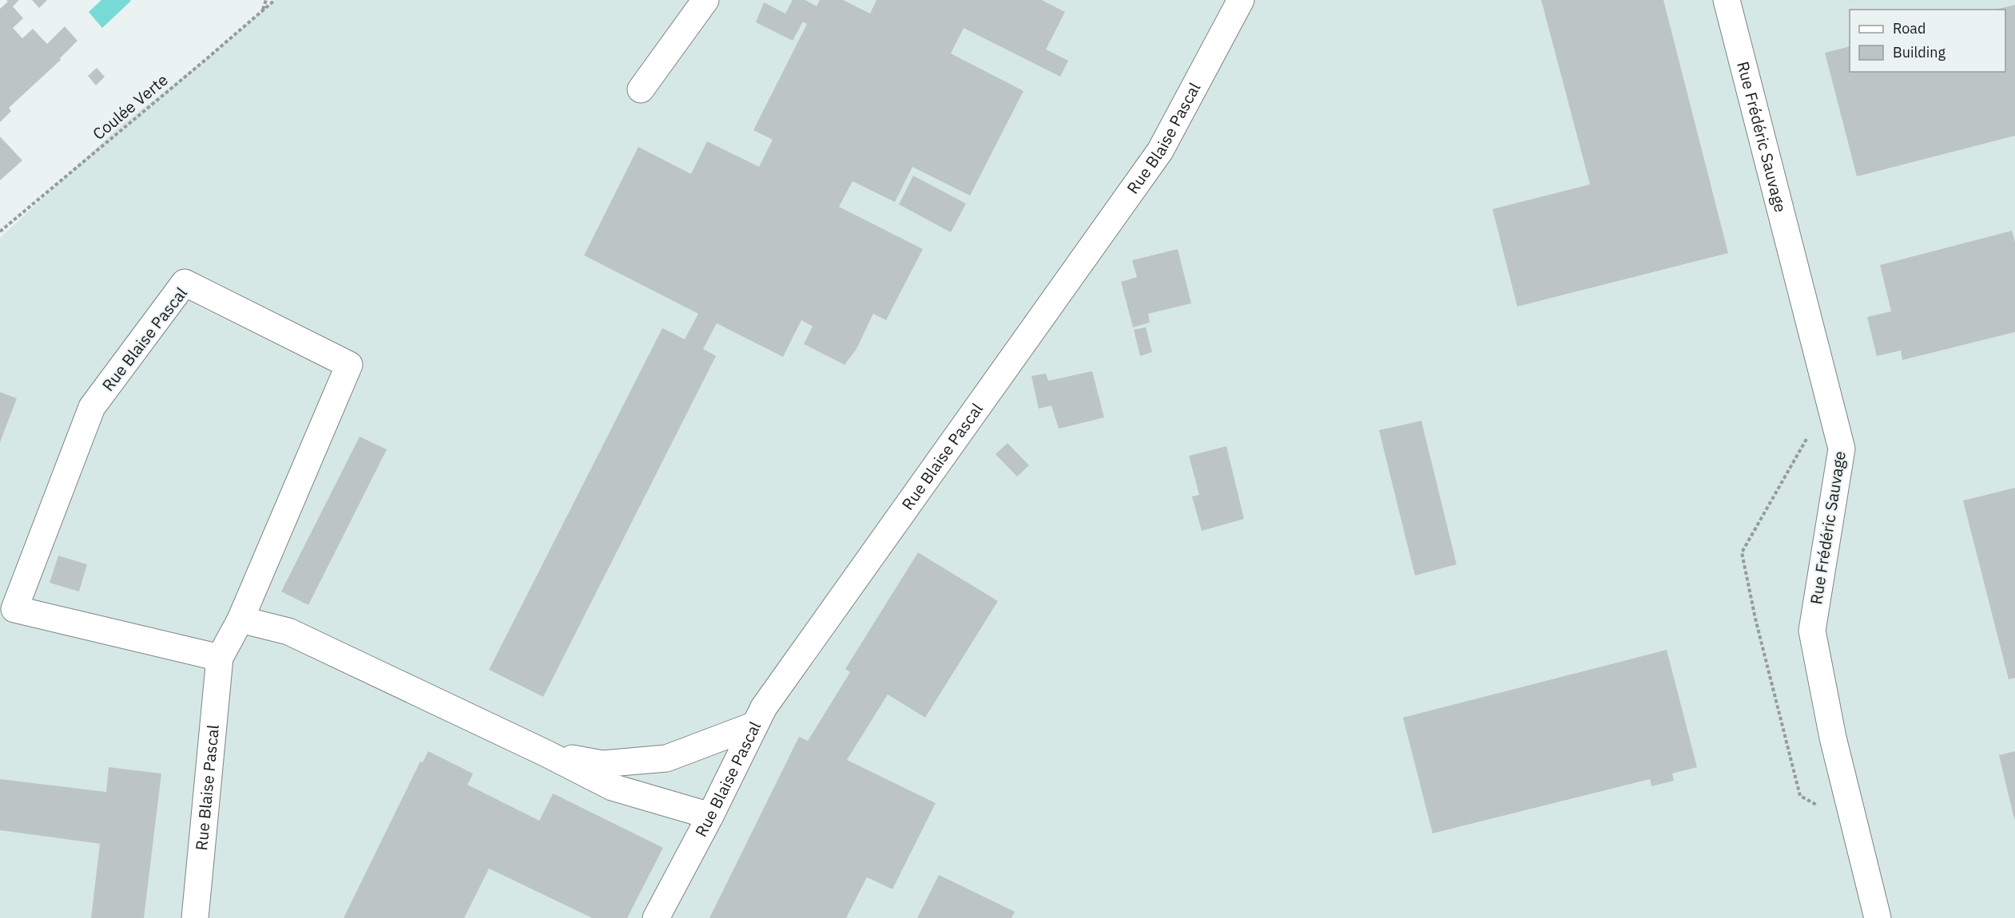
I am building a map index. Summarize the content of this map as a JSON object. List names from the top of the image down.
{
  "streets": {
    "street": ["Rue Blaise Pascal", "Rue Frédéric Sauvage"],
    "path": ["Coulée Verte"]
  },
  "legend": ["Road", "Building"]
}
